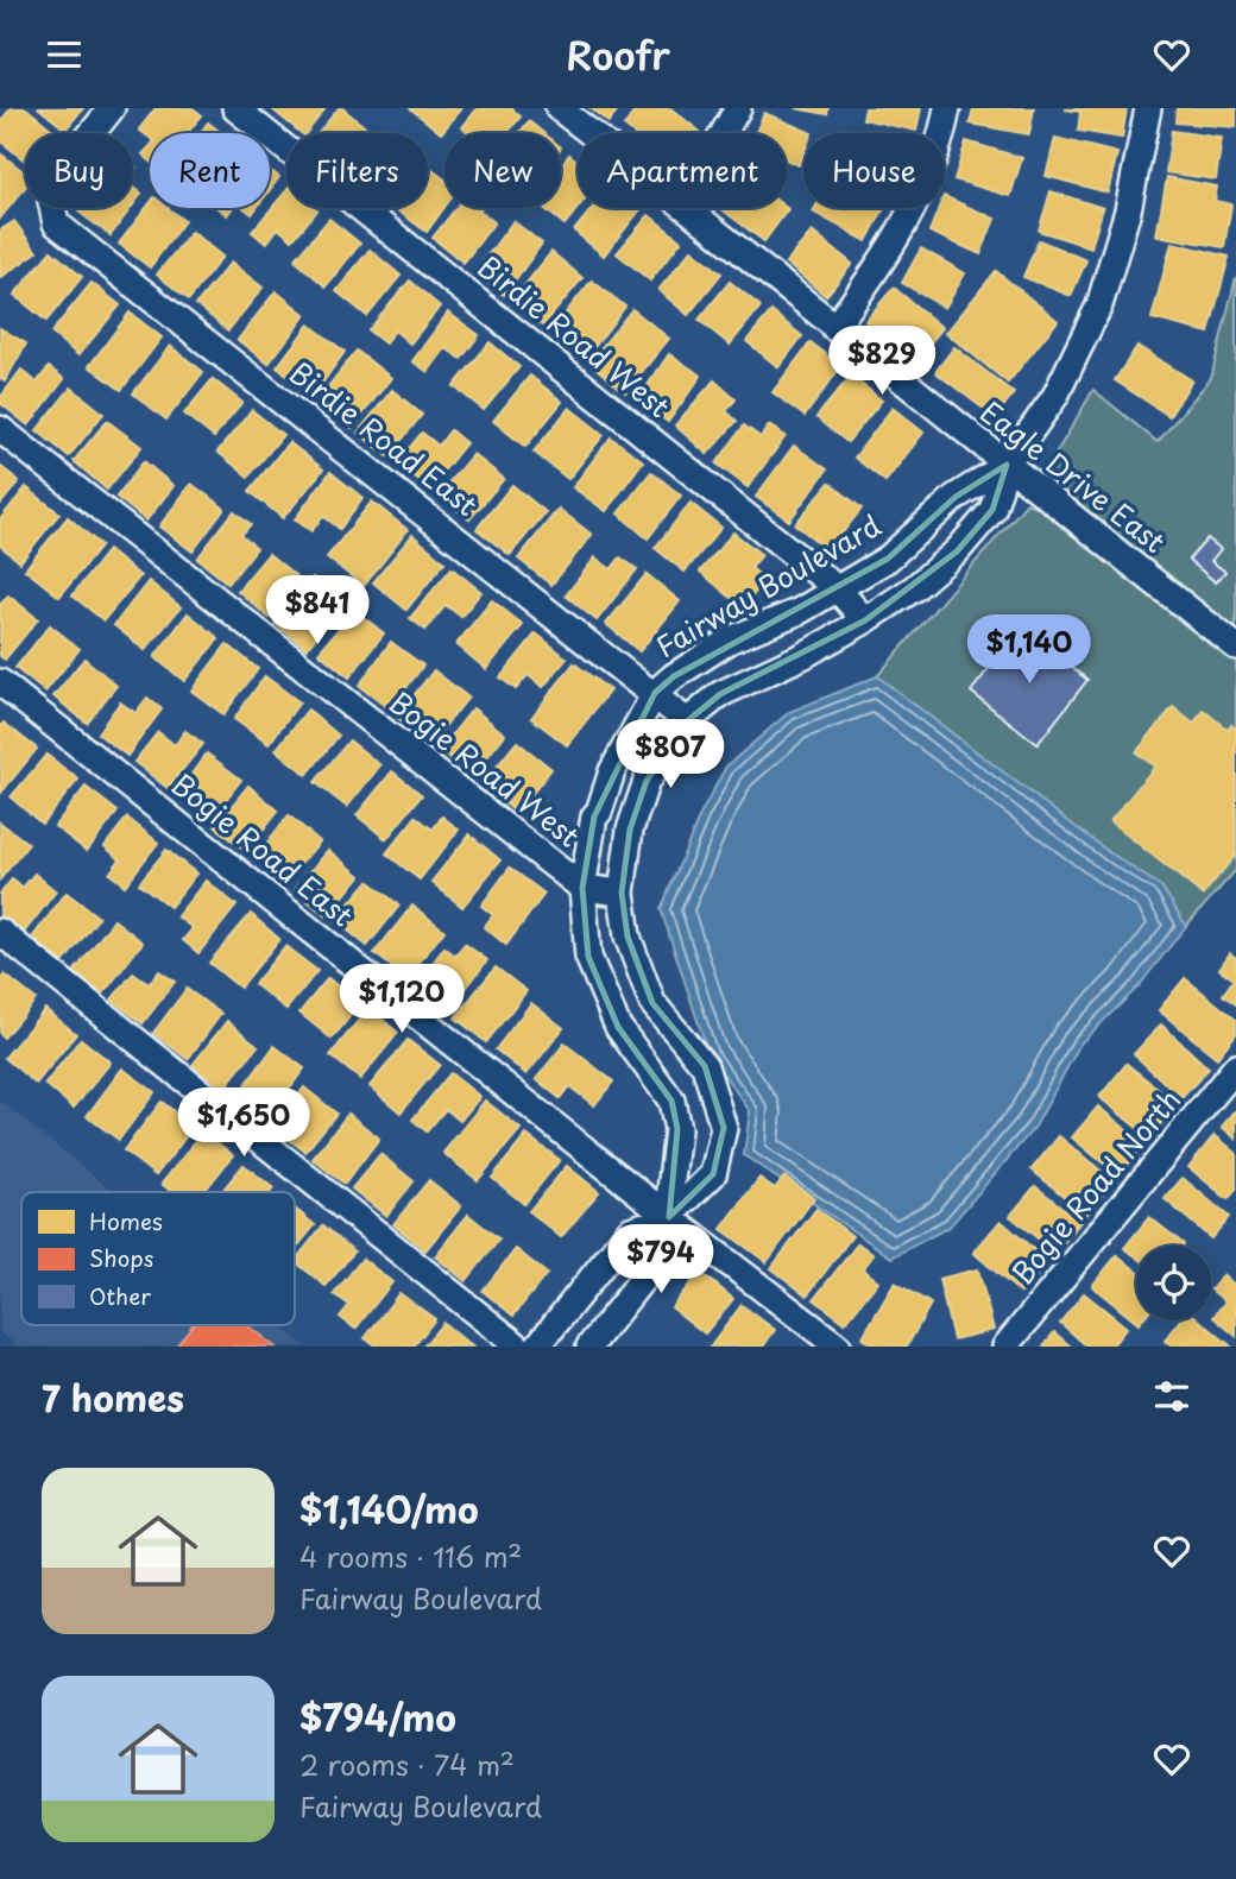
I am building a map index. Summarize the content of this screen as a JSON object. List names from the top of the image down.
{
  "streets": {
    "street": [
      "Birdie Road West",
      "Birdie Road East",
      "Eagle Drive East",
      "Fairway Boulevard",
      "Bogie Road West",
      "Bogie Road East",
      "Bogie Road North"
    ]
  },
  "crossings": [
    ["Birdie Road West", "Fairway Boulevard"],
    ["Birdie Road East", "Fairway Boulevard"],
    ["Eagle Drive East", "Fairway Boulevard"],
    ["Fairway Boulevard", "Bogie Road West"],
    ["Fairway Boulevard", "Bogie Road East"]
  ],
  "legend": ["Homes", "Shops", "Other"],
  "page": {
    "header": "Roofr",
    "chip": [
      "Buy",
      "Rent",
      "Filters",
      "New",
      "Apartment",
      "House"
    ],
    "price": [
      "$829",
      "$841",
      "$1,140",
      "$807",
      "$1,120",
      "$1,650",
      "$794"
    ],
    "heading": "7 homes",
    "list": [
      {
        "name": "$1,140/mo",
        "note": "4 rooms · 116 m² · Fairway Boulevard"
      },
      {
        "name": "$794/mo",
        "note": "2 rooms · 74 m² · Fairway Boulevard"
      }
    ]
  }
}
